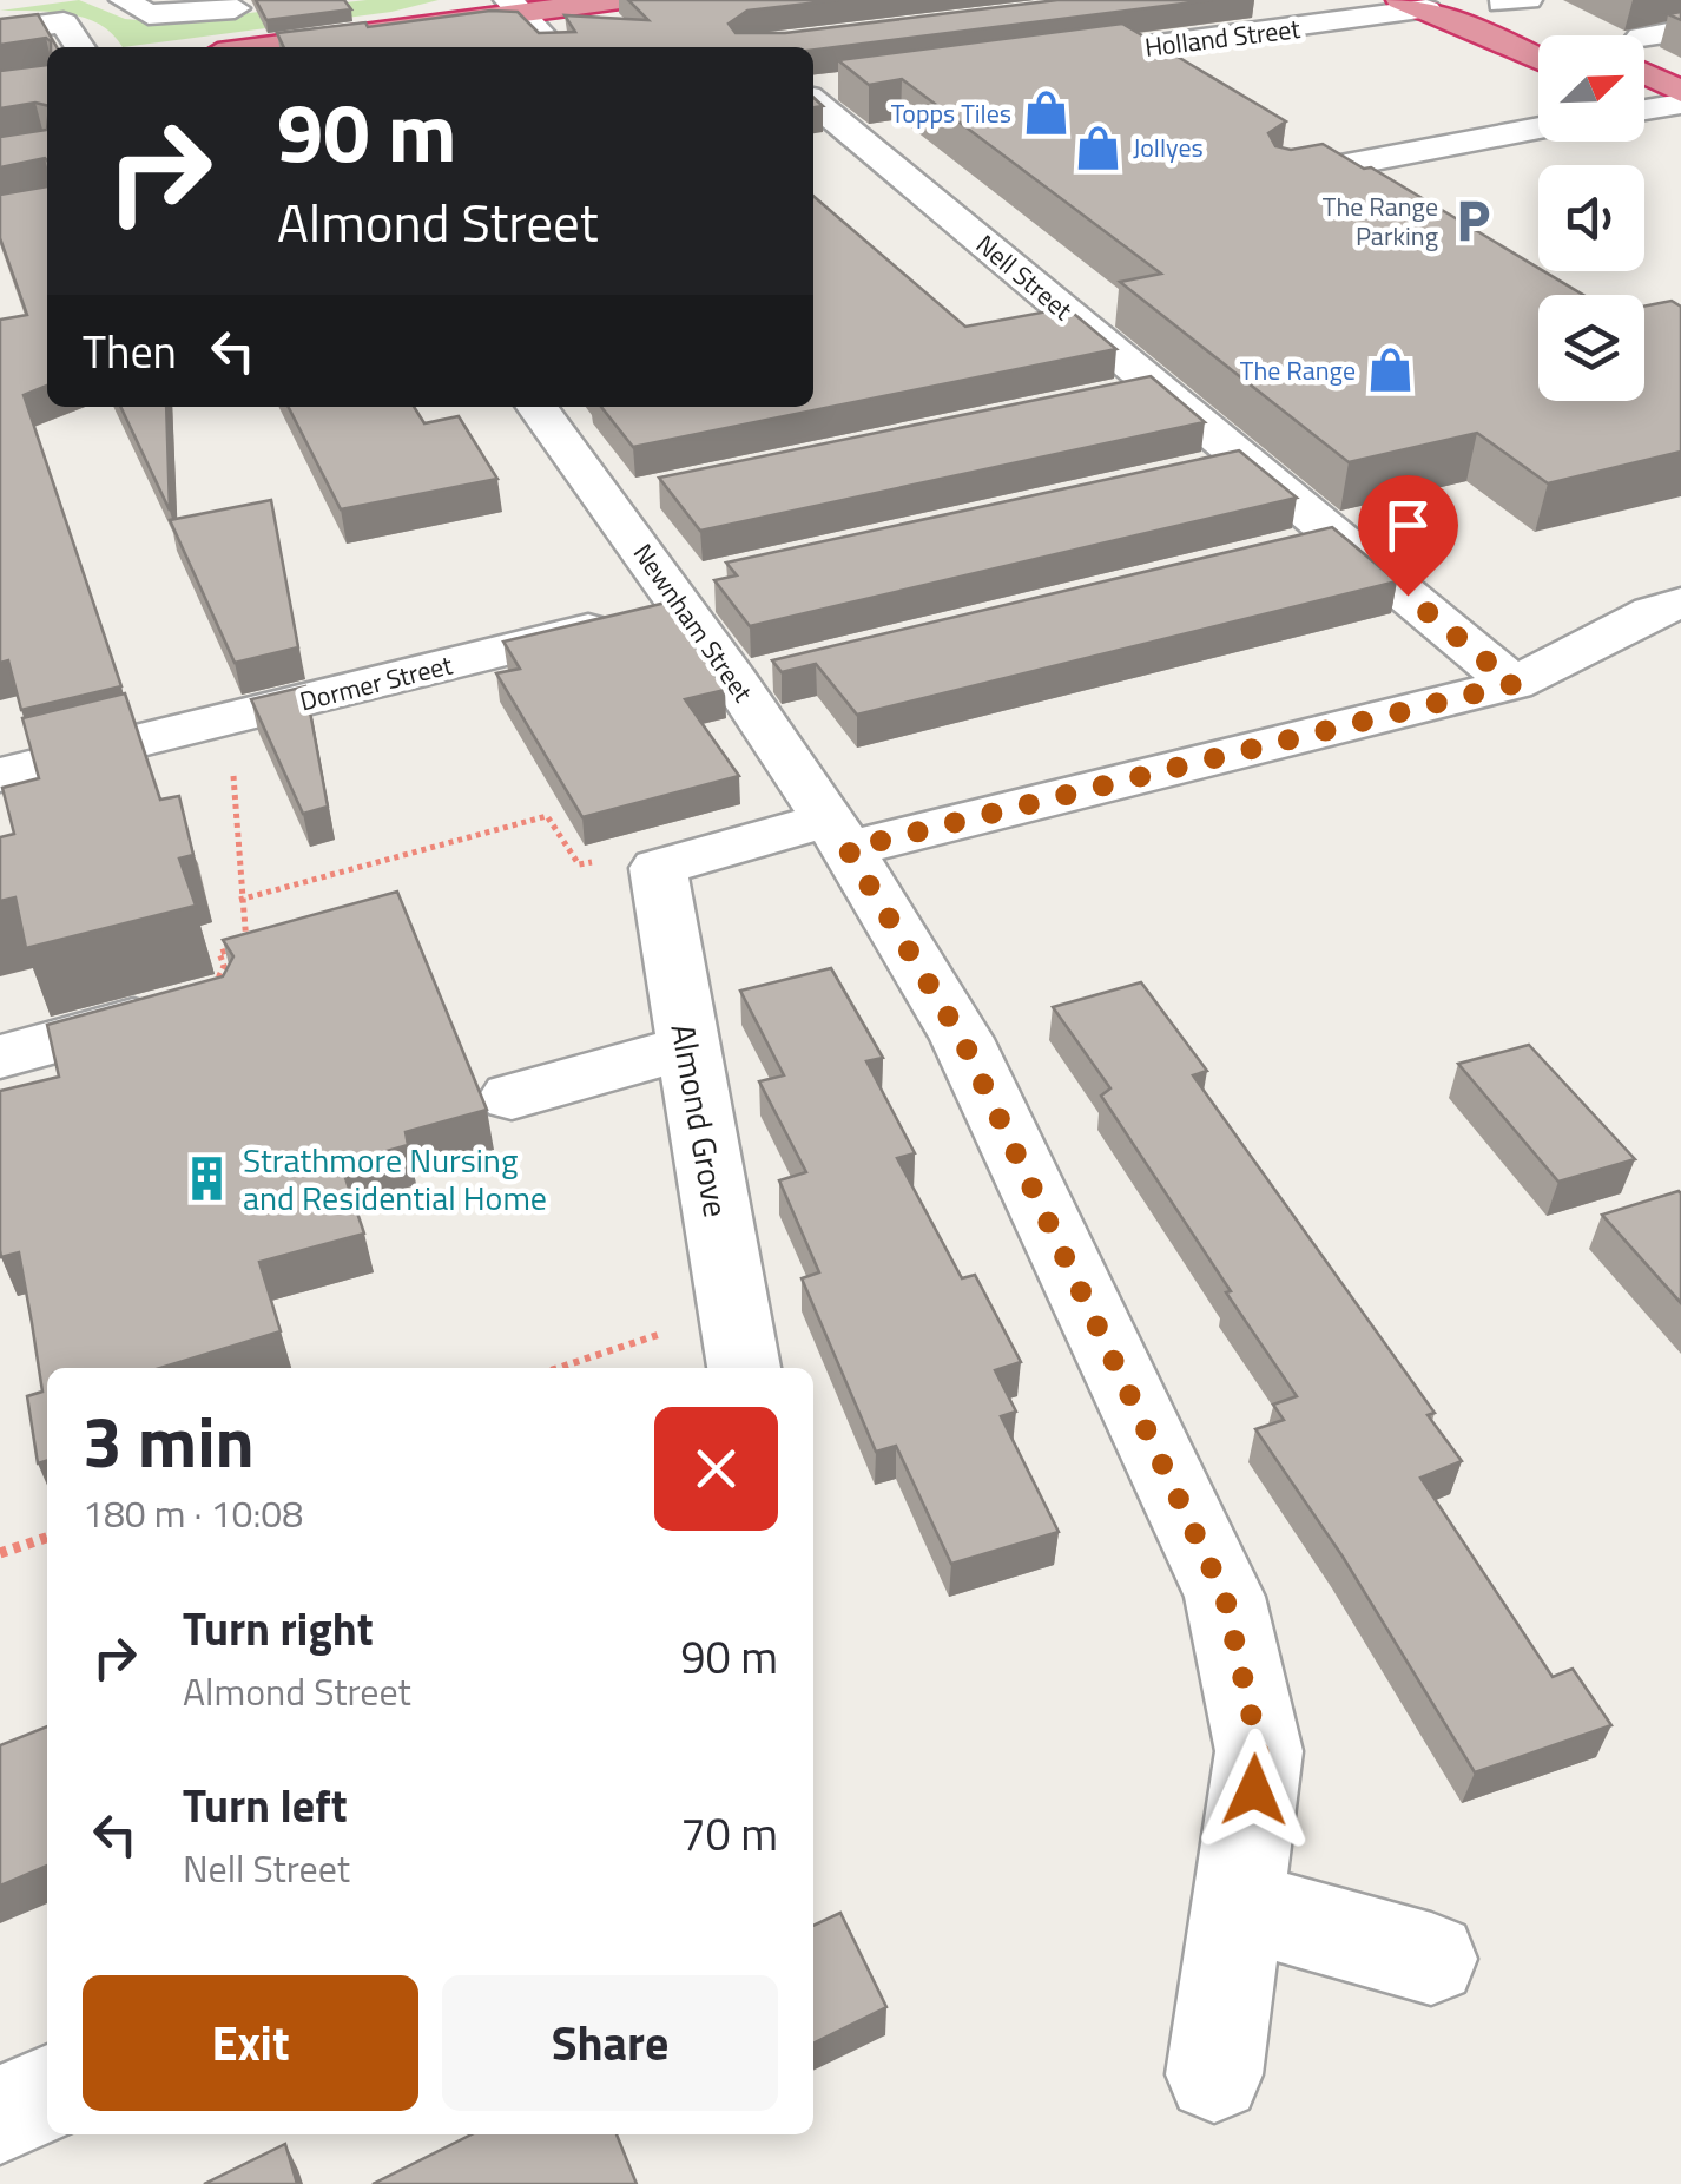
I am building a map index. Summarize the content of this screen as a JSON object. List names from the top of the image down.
{
  "streets": {
    "street": [
      "Holland Street",
      "Nell Street",
      "Newnham Street",
      "Dormer Street",
      "Almond Grove"
    ]
  },
  "crossings": [
    ["Newnham Street", "Dormer Street"]
  ],
  "places": {
    "shop": ["Topps Tiles", "Jollyes", "The Range"],
    "parking": ["The Range Parking"],
    "building": ["Strathmore Nursing and Residential Home"]
  },
  "north": "top right",
  "page": {
    "turn": ["90 m", "Almond Street"],
    "then": "Then",
    "heading": ["3 min", "180 m · 10:08"],
    "list": [
      {
        "name": "Turn right",
        "note": "Almond Street",
        "value": "90 m"
      },
      {
        "name": "Turn left",
        "note": "Nell Street",
        "value": "70 m"
      }
    ],
    "buttons": ["Exit", "Share"]
  }
}
